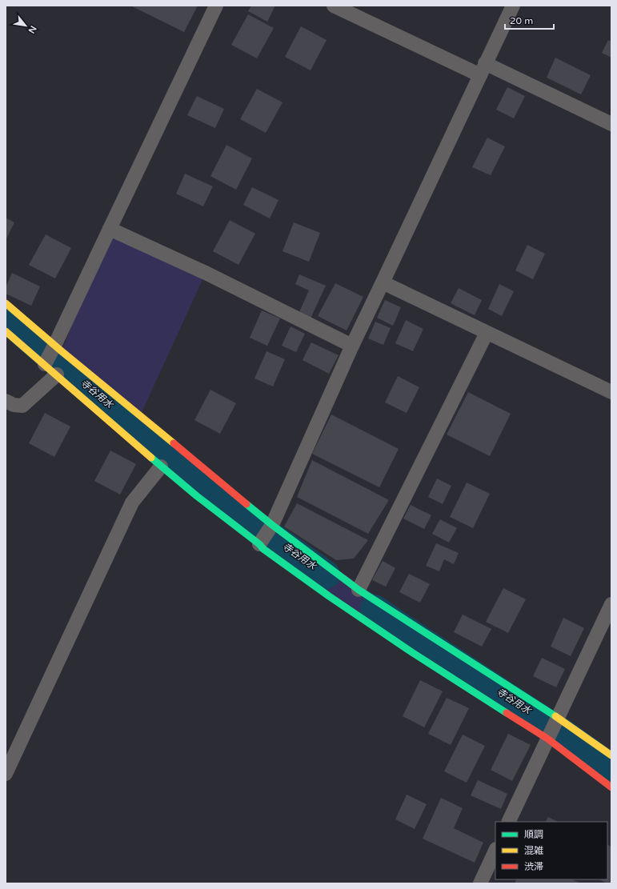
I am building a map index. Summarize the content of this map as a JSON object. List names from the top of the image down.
{
  "water": ["寺谷用水"],
  "legend": ["順調", "混雑", "渋滞"],
  "scale_bar": "20 m",
  "north": "bottom right"
}
